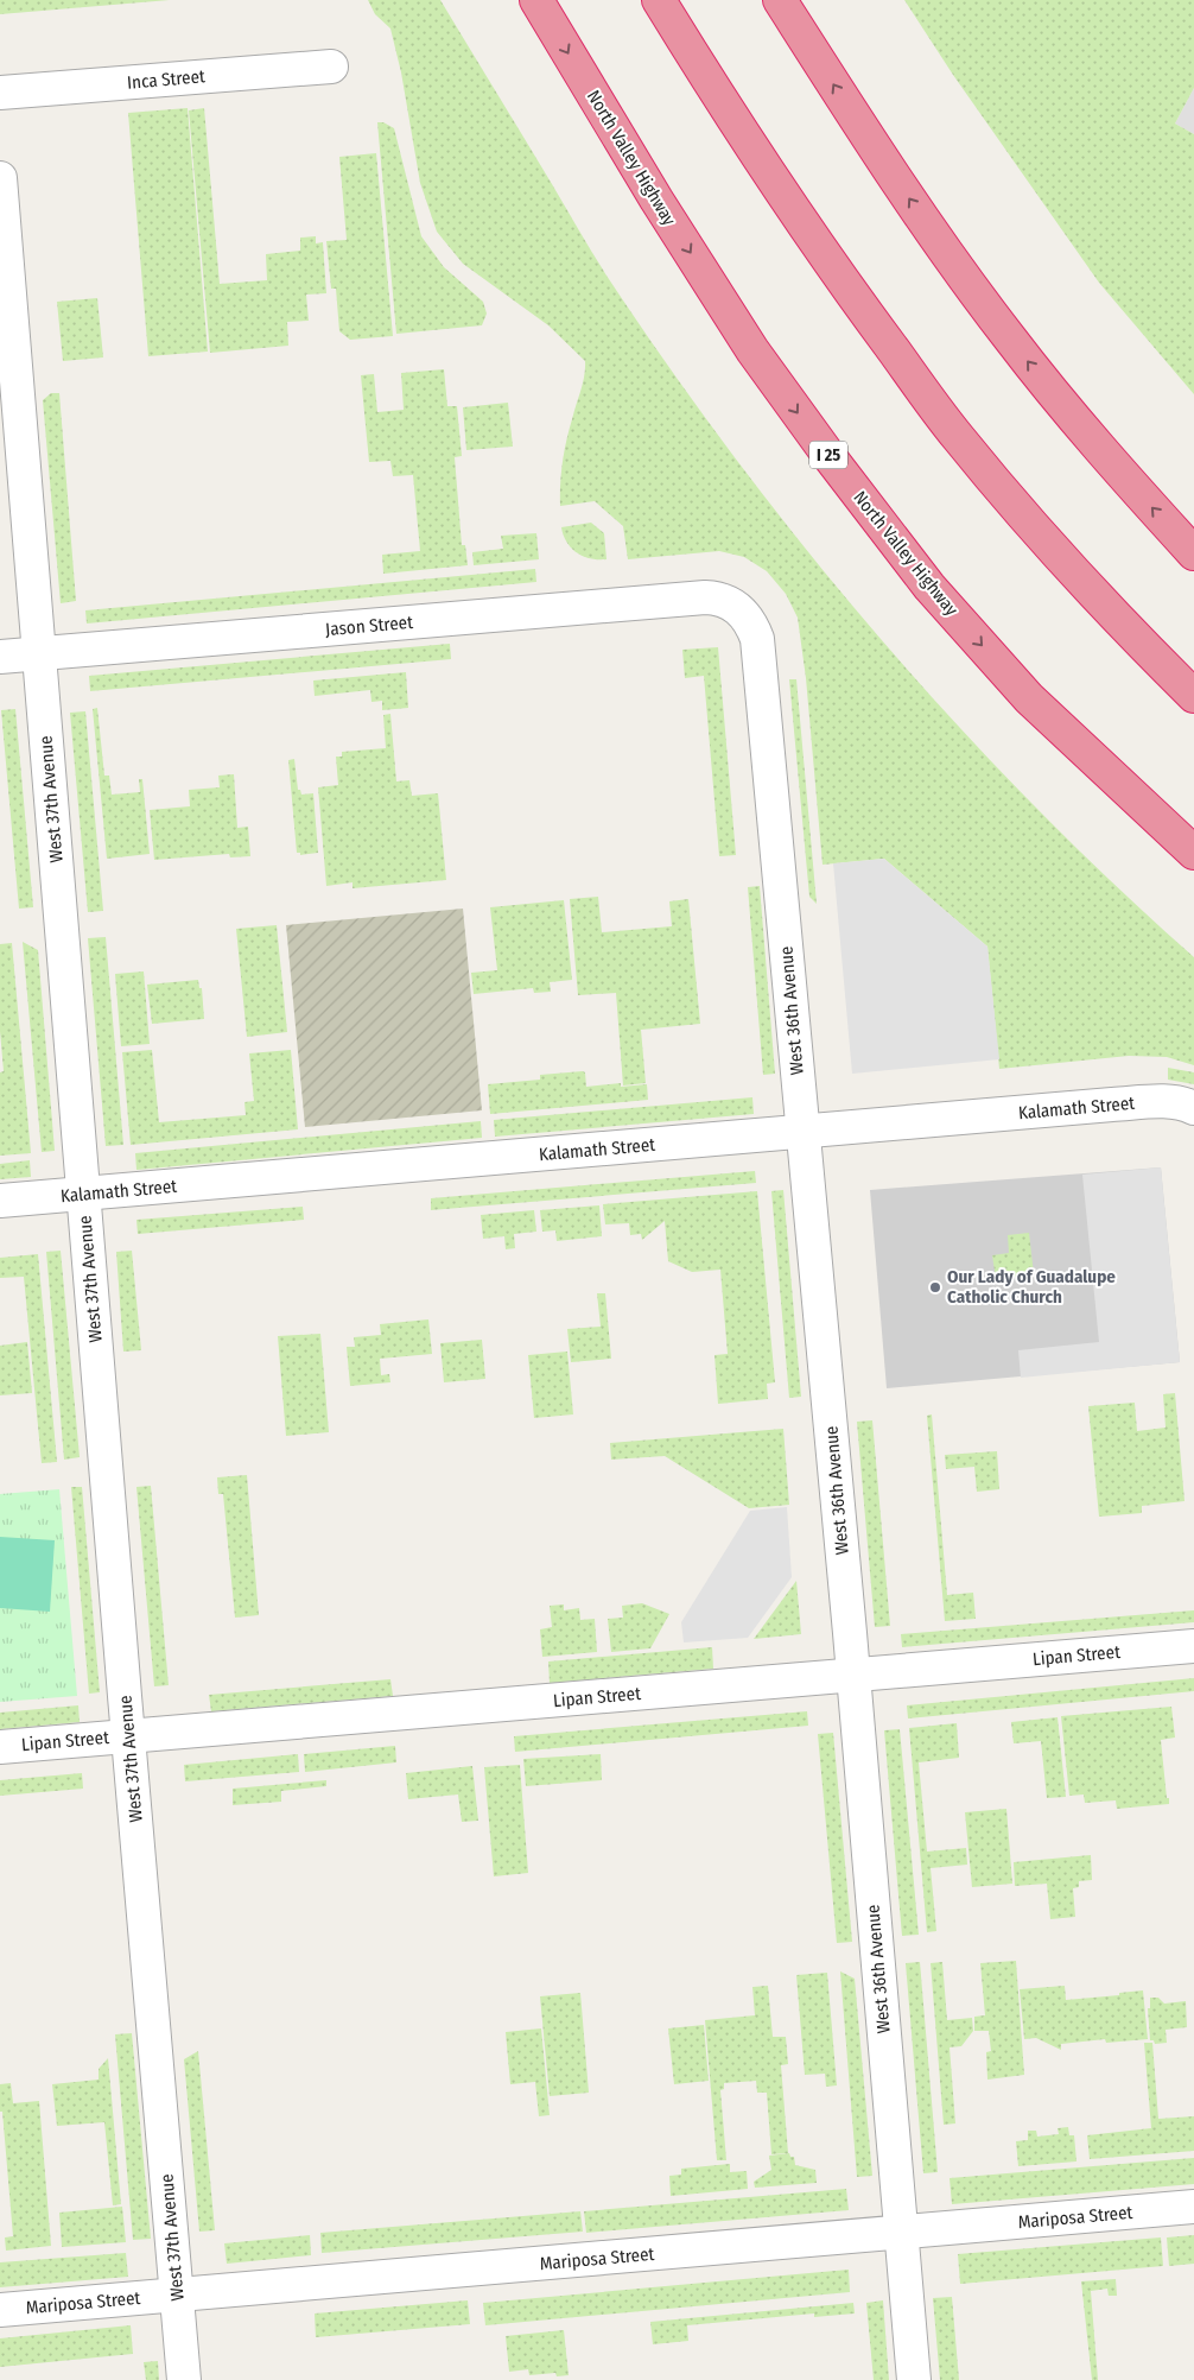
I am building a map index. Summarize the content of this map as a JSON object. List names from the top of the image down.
{
  "streets": {
    "highway": ["North Valley Highway", "I 25"],
    "street": [
      "Inca Street",
      "Jason Street",
      "West 37th Avenue",
      "West 36th Avenue",
      "Kalamath Street",
      "Lipan Street",
      "Mariposa Street"
    ]
  },
  "crossings": [
    ["Jason Street", "West 37th Avenue"],
    ["Jason Street", "West 36th Avenue"],
    ["West 37th Avenue", "Kalamath Street"],
    ["West 37th Avenue", "Lipan Street"],
    ["West 37th Avenue", "Mariposa Street"],
    ["West 36th Avenue", "Kalamath Street"],
    ["West 36th Avenue", "Lipan Street"],
    ["West 36th Avenue", "Mariposa Street"]
  ],
  "places": ["Our Lady of Guadalupe Catholic Church"]
}
